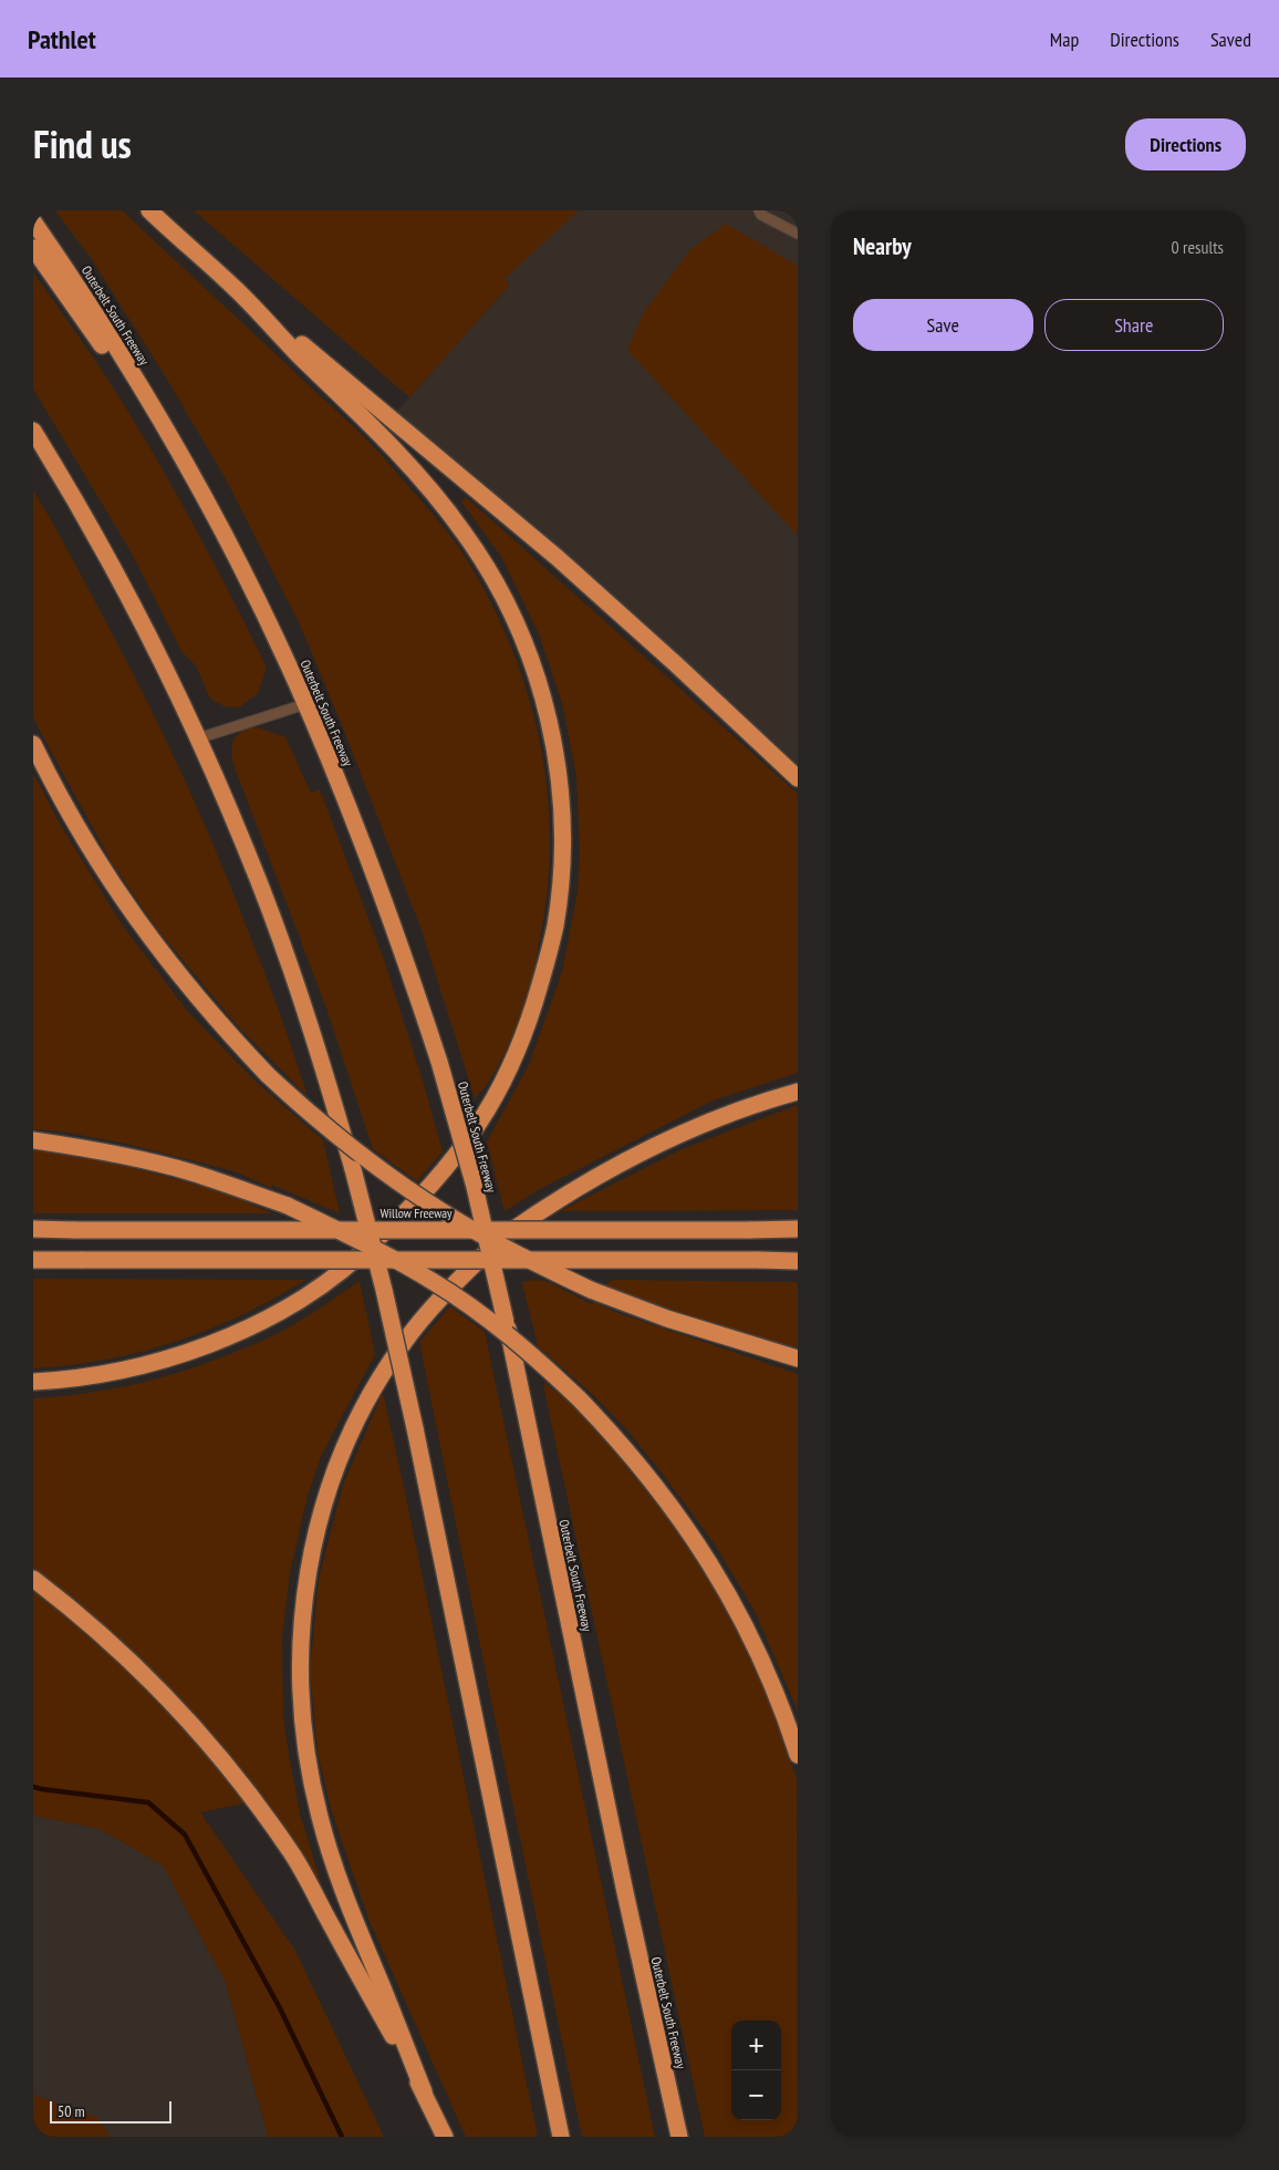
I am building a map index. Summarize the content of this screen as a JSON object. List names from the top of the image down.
{
  "streets": {
    "highway": ["Outerbelt South Freeway", "Willow Freeway"]
  },
  "scale_bar": "50 m",
  "page": {
    "header": "Pathlet",
    "nav": ["Map", "Directions", "Saved"],
    "title": "Find us",
    "buttons": [
      "Directions",
      ["Save", "Share"]
    ],
    "heading": ["Nearby", "0 results"],
    "map_buttons": ["+", "−"],
    "scale": "50 m"
  }
}
